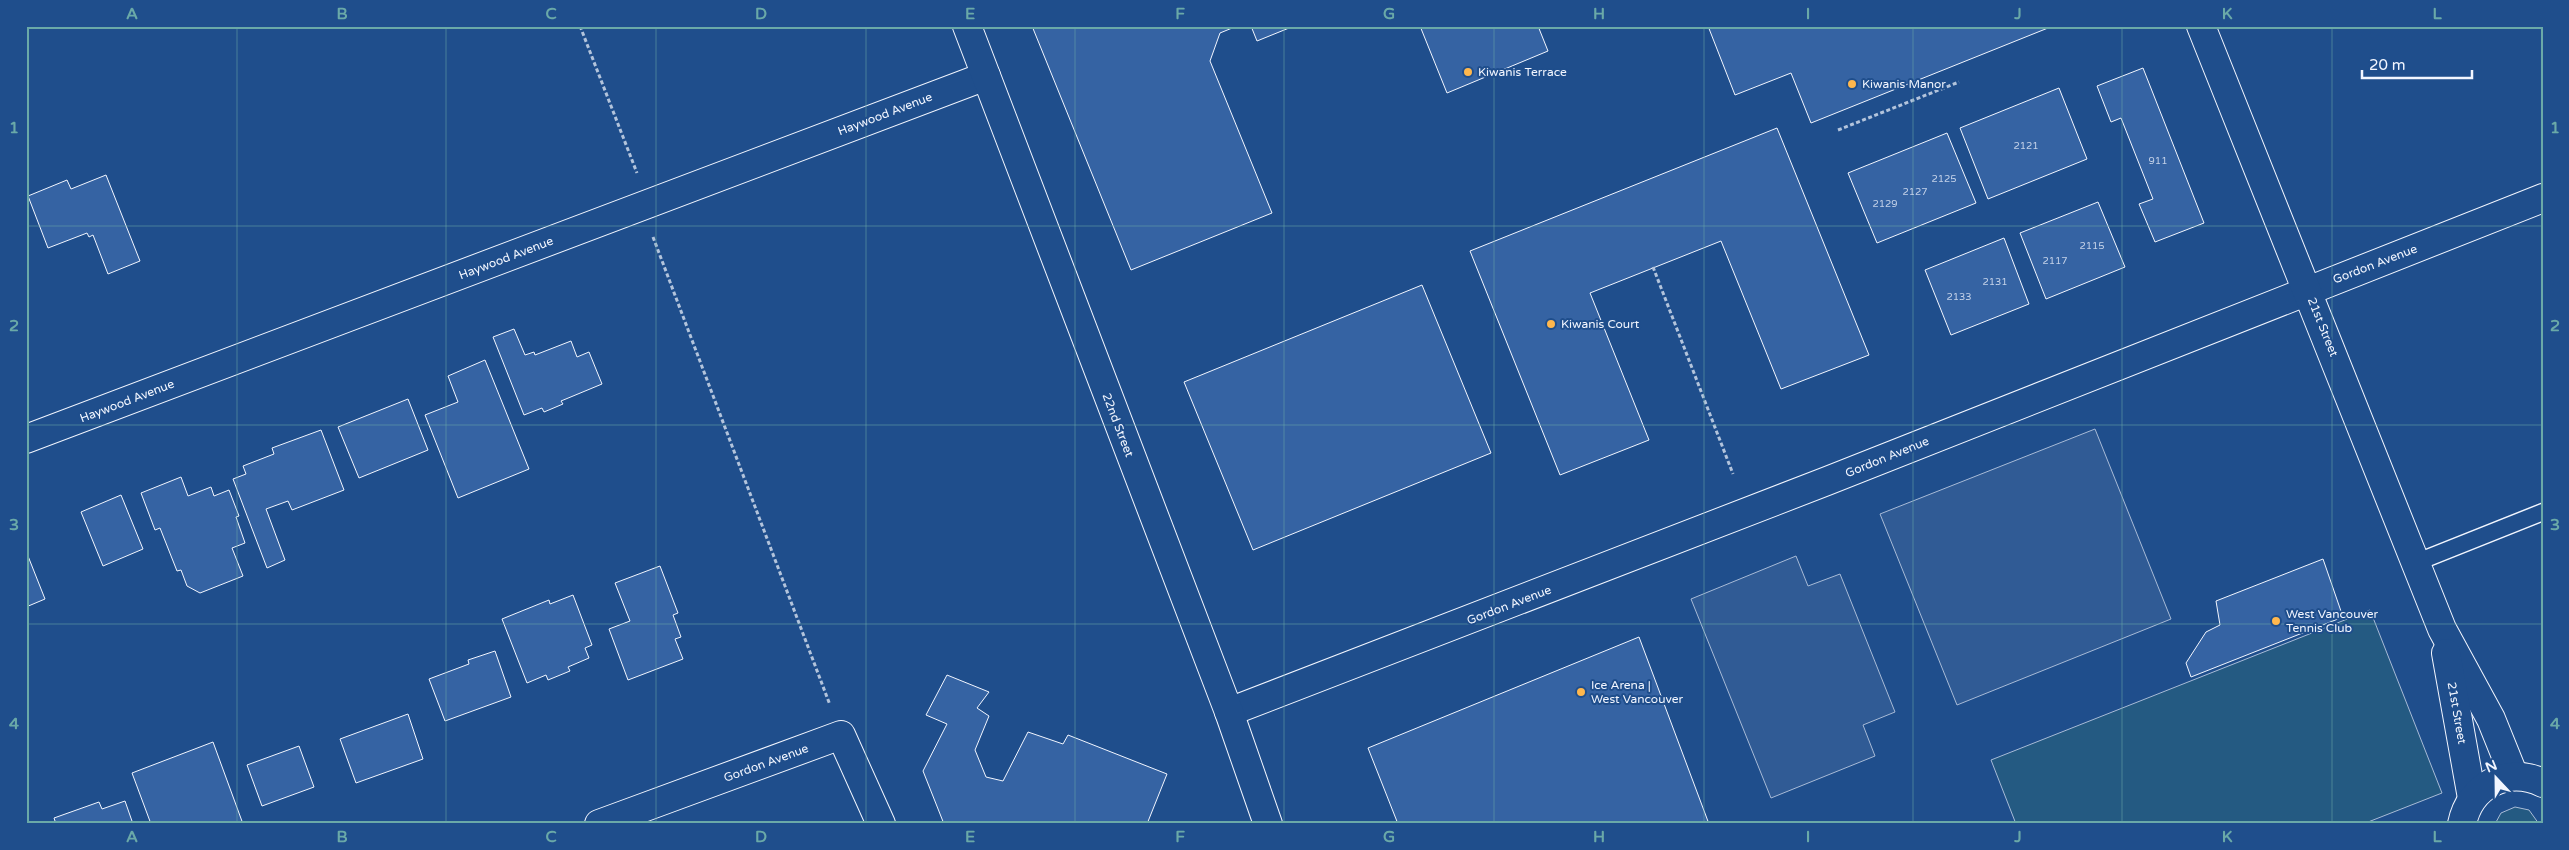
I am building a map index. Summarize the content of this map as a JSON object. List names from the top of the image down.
{
  "streets": {
    "street": [
      "Haywood Avenue",
      "Gordon Avenue",
      "21st Street",
      "22nd Street"
    ]
  },
  "crossings": [
    ["Haywood Avenue", "22nd Street"],
    ["Gordon Avenue", "21st Street"],
    ["Gordon Avenue", "22nd Street"]
  ],
  "places": [
    "Kiwanis Terrace",
    "Kiwanis Manor",
    "Kiwanis Court",
    "West Vancouver Tennis Club",
    "Ice Arena | West Vancouver"
  ],
  "house_numbers": [
    "2121",
    "911",
    "2125",
    "2127",
    "2129",
    "2115",
    "2117",
    "2131",
    "2133"
  ],
  "scale_bar": "20 m",
  "north": "top",
  "grid": {
    "columns": [
      "A",
      "B",
      "C",
      "D",
      "E",
      "F",
      "G",
      "H",
      "I",
      "J",
      "K",
      "L"
    ],
    "rows": [
      "1",
      "2",
      "3",
      "4"
    ]
  }
}
